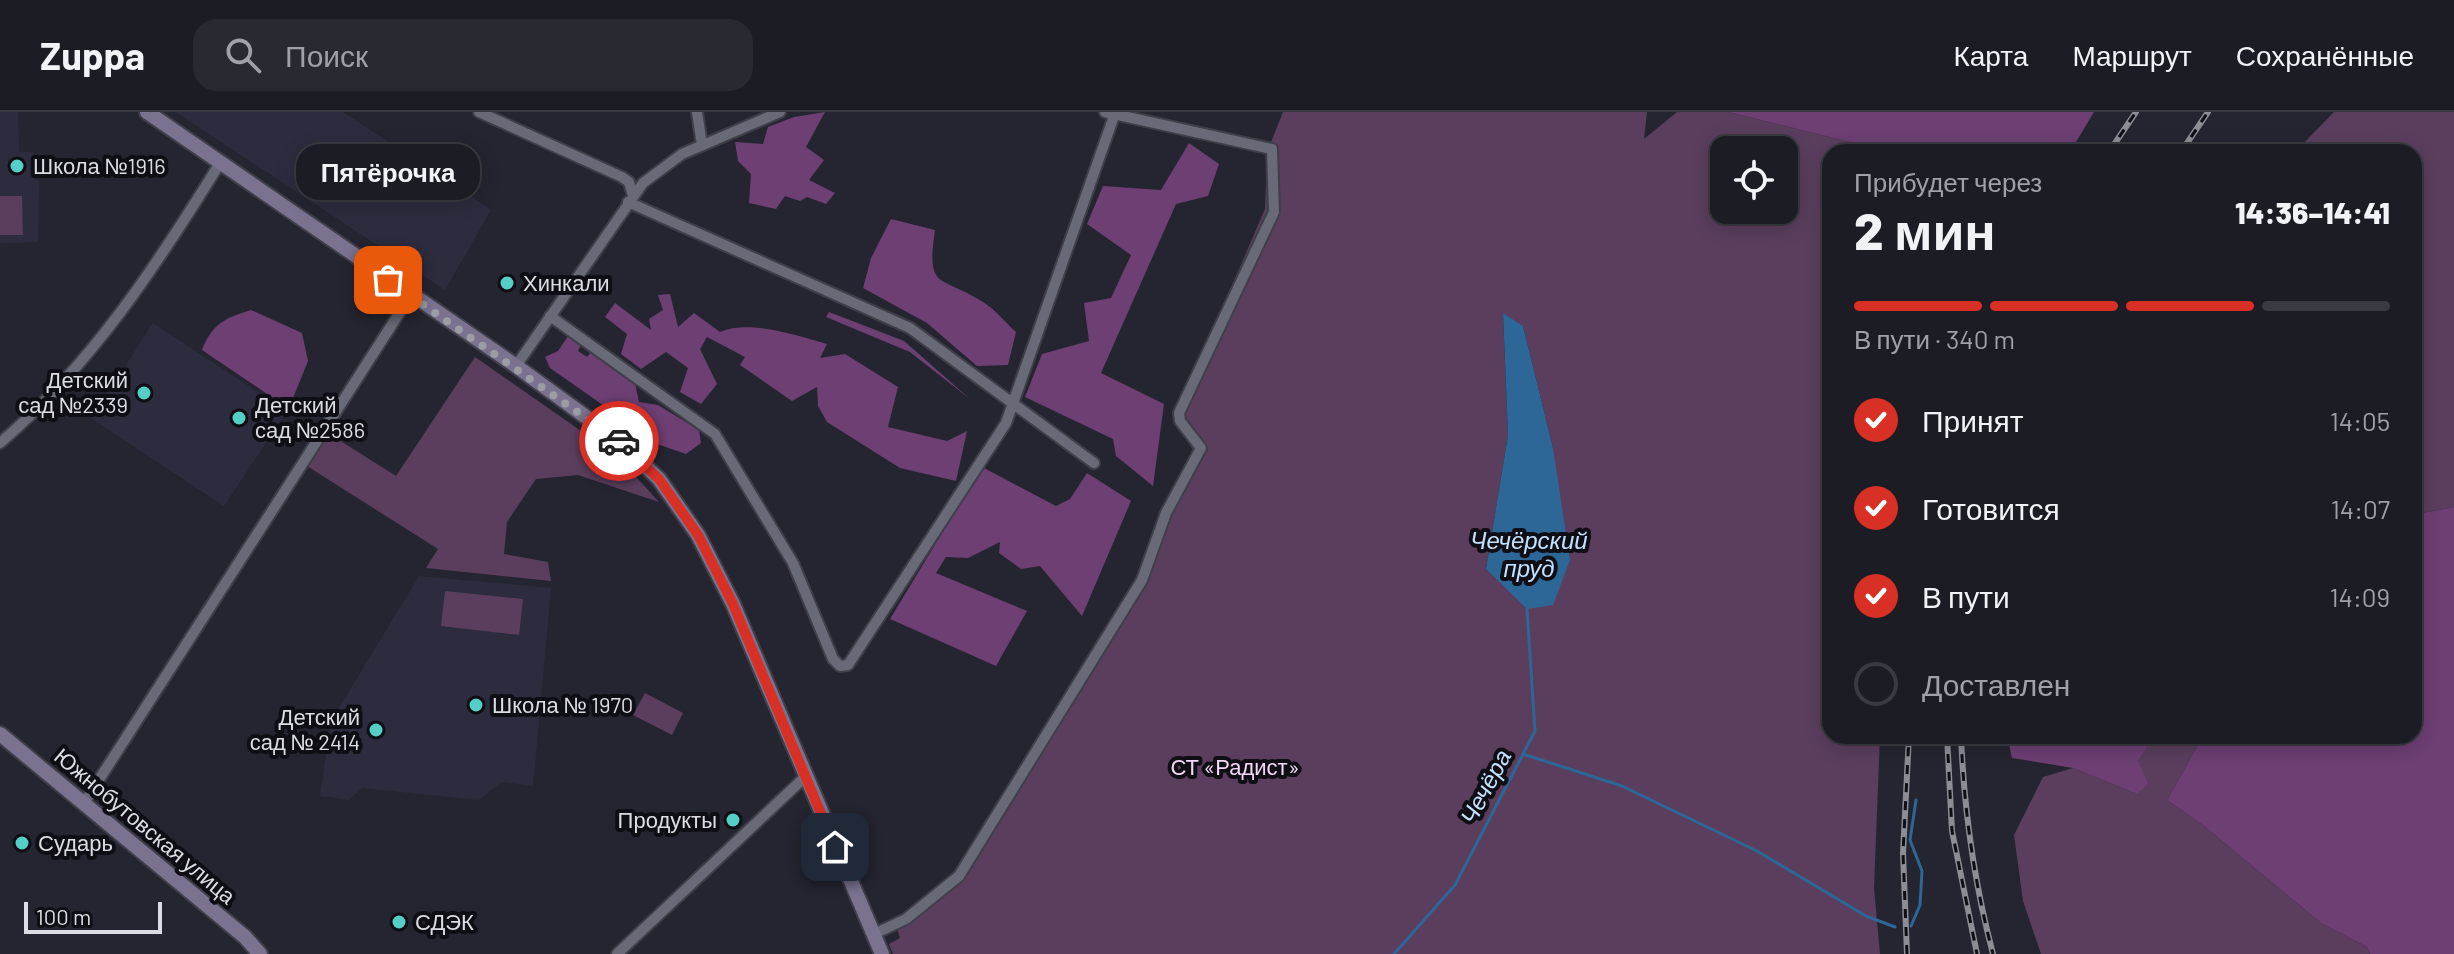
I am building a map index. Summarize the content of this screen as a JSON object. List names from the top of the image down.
{
  "streets": {
    "main road": ["Южнобутовская улица"]
  },
  "water": ["Чечёрский пруд", "Чечёра"],
  "parks": ["СТ «Радист»"],
  "places": [
    "Школа №1916",
    "Пятёрочка",
    "Хинкали",
    "Детский сад №2339",
    "Детский сад №2586",
    "Школа № 1970",
    "Детский сад № 2414",
    "Продукты",
    "Сударь",
    "СДЭК"
  ],
  "scale_bar": "100 m",
  "page": {
    "header": "Zuppa",
    "search": "Поиск",
    "nav": ["Карта", "Маршрут", "Сохранённые"],
    "bubble": "Пятёрочка",
    "heading": ["2 мин", "Прибудет через", "14:36–14:41"],
    "bar": "В пути · 340 m",
    "list": [
      ["Принят", "14:05"],
      ["Готовится", "14:07"],
      ["В пути", "14:09"],
      "Доставлен"
    ],
    "scale": "100 m"
  }
}
